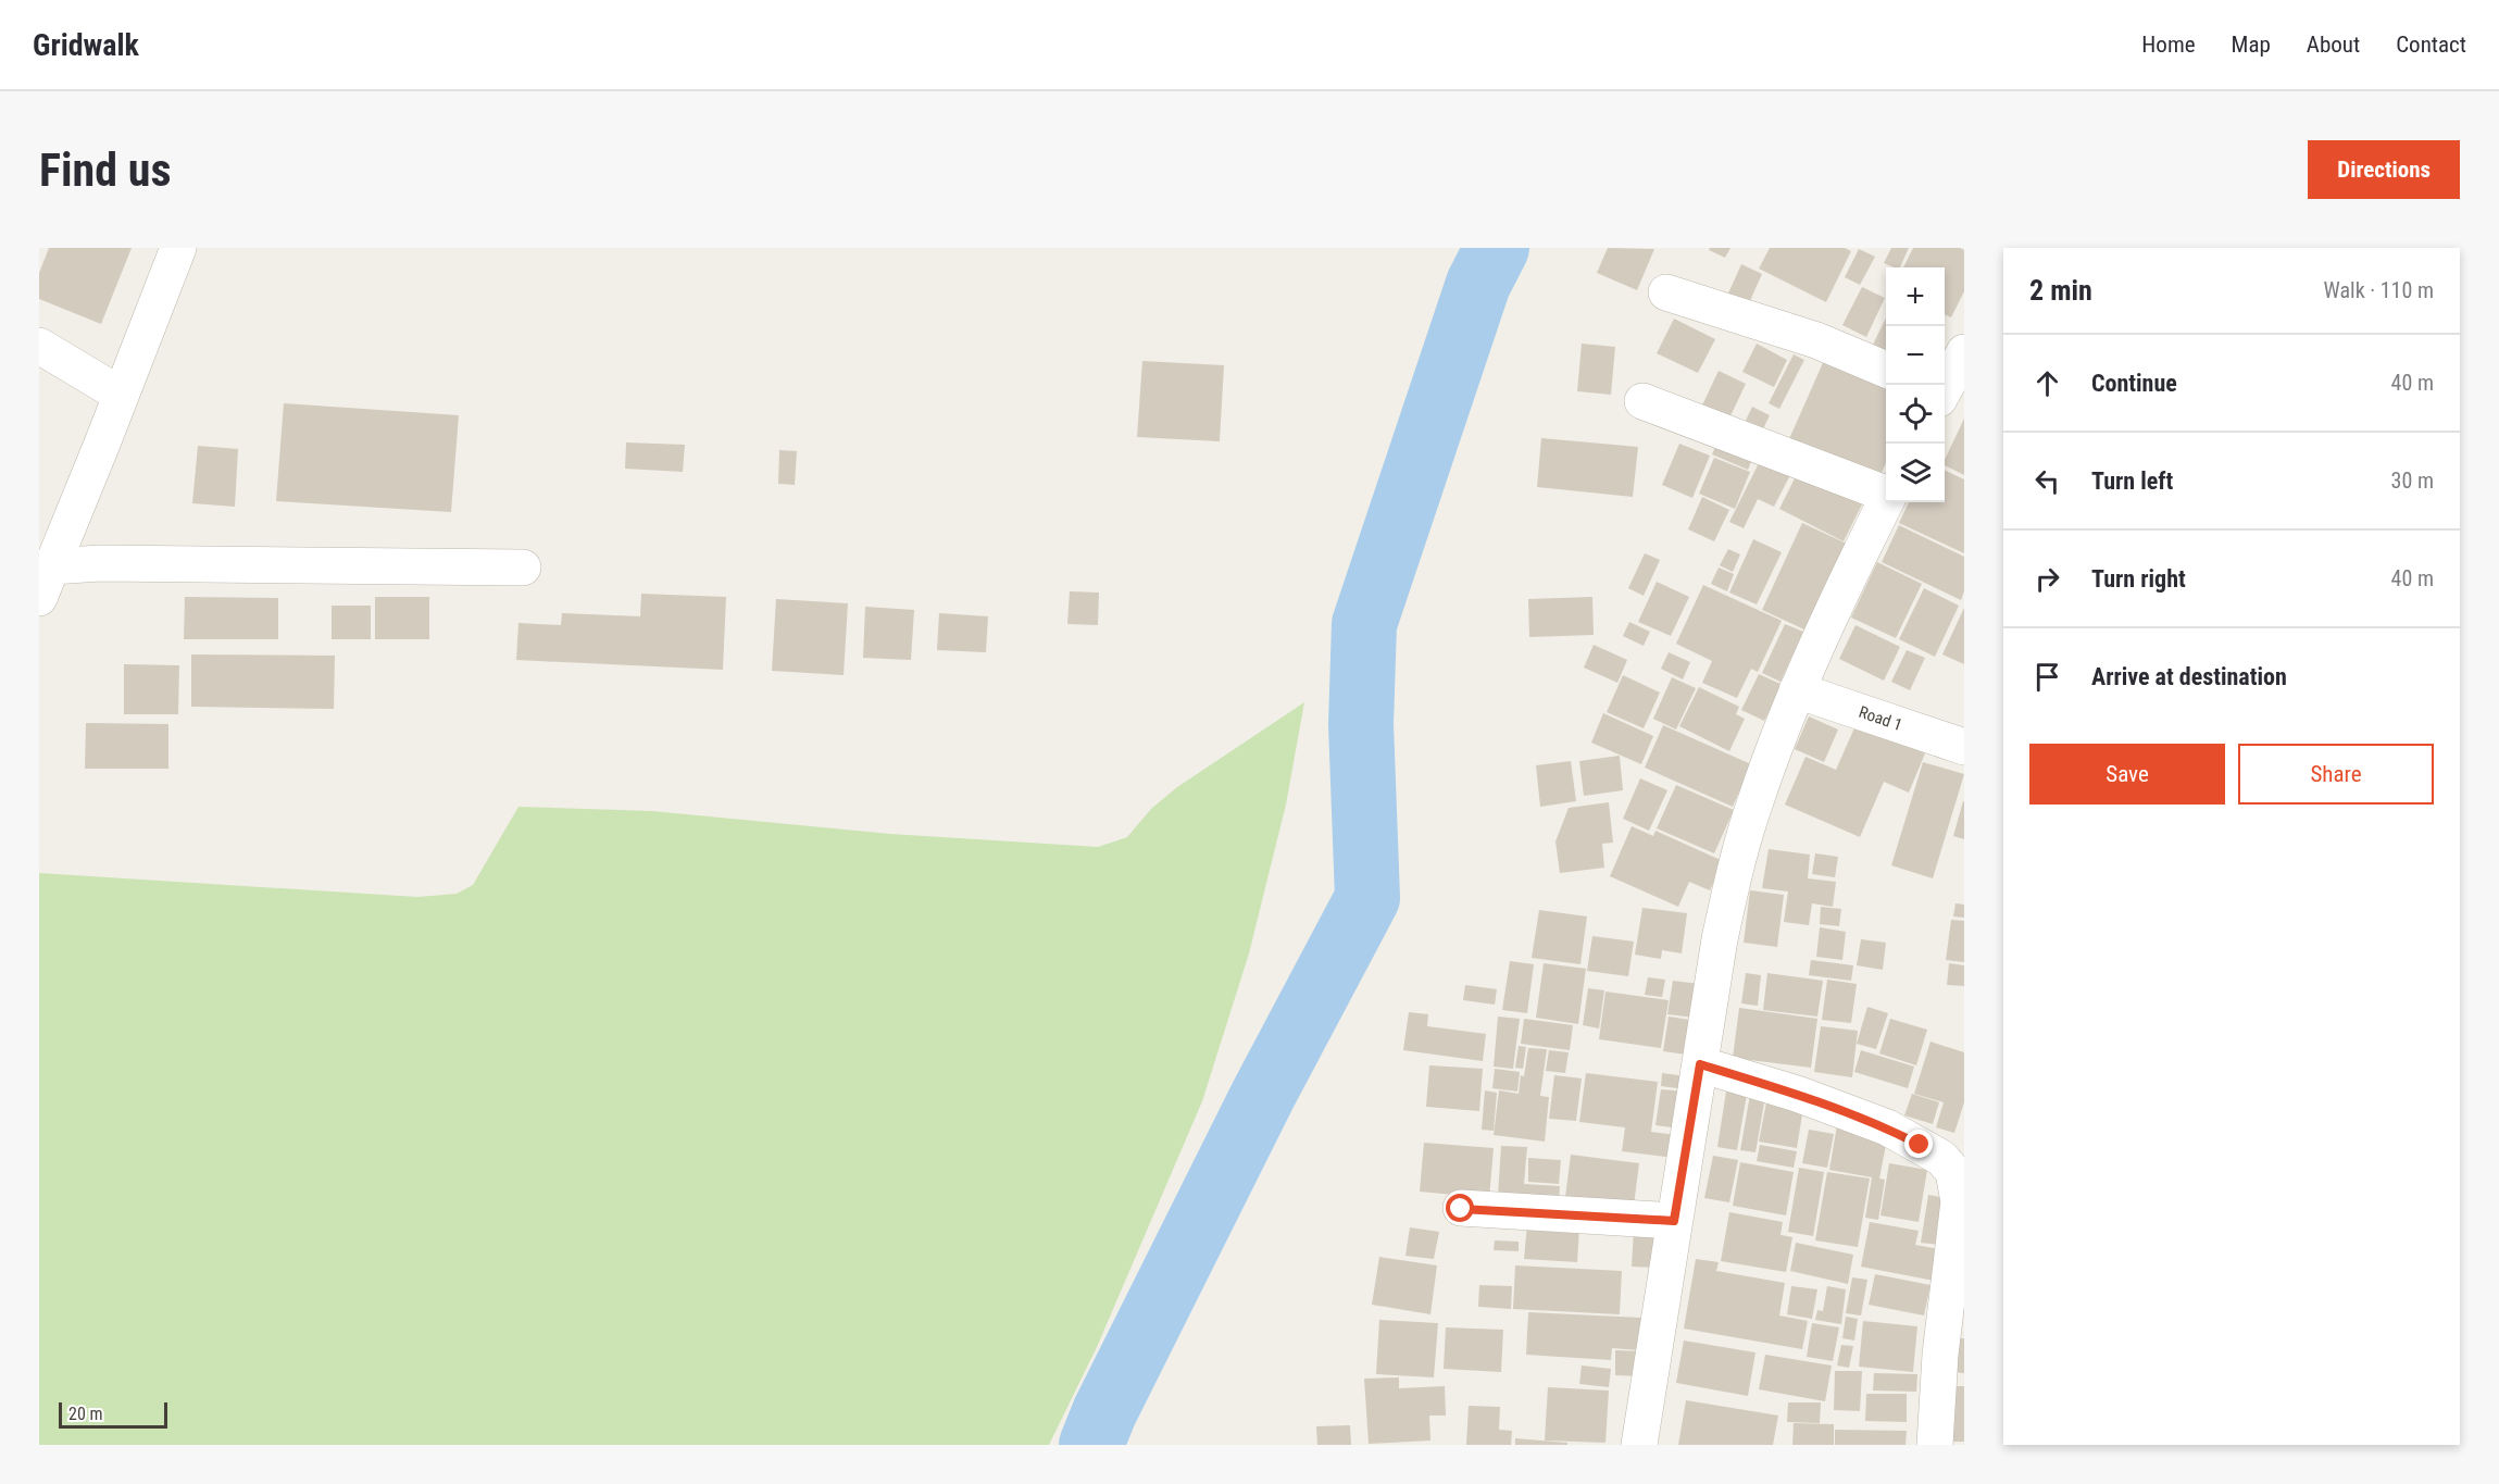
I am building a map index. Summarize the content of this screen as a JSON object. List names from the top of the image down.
{
  "streets": {
    "street": ["Road 1"]
  },
  "scale_bar": "20 m",
  "page": {
    "header": "Gridwalk",
    "nav": [
      "Home",
      "Map",
      "About",
      "Contact"
    ],
    "buttons": [
      "Directions",
      ["Save", "Share"]
    ],
    "title": "Find us",
    "heading": ["2 min", "Walk · 110 m"],
    "map_buttons": ["+", "−"],
    "list": [
      ["Continue", "40 m"],
      ["Turn left", "30 m"],
      ["Turn right", "40 m"],
      "Arrive at destination"
    ],
    "scale": "20 m"
  }
}
